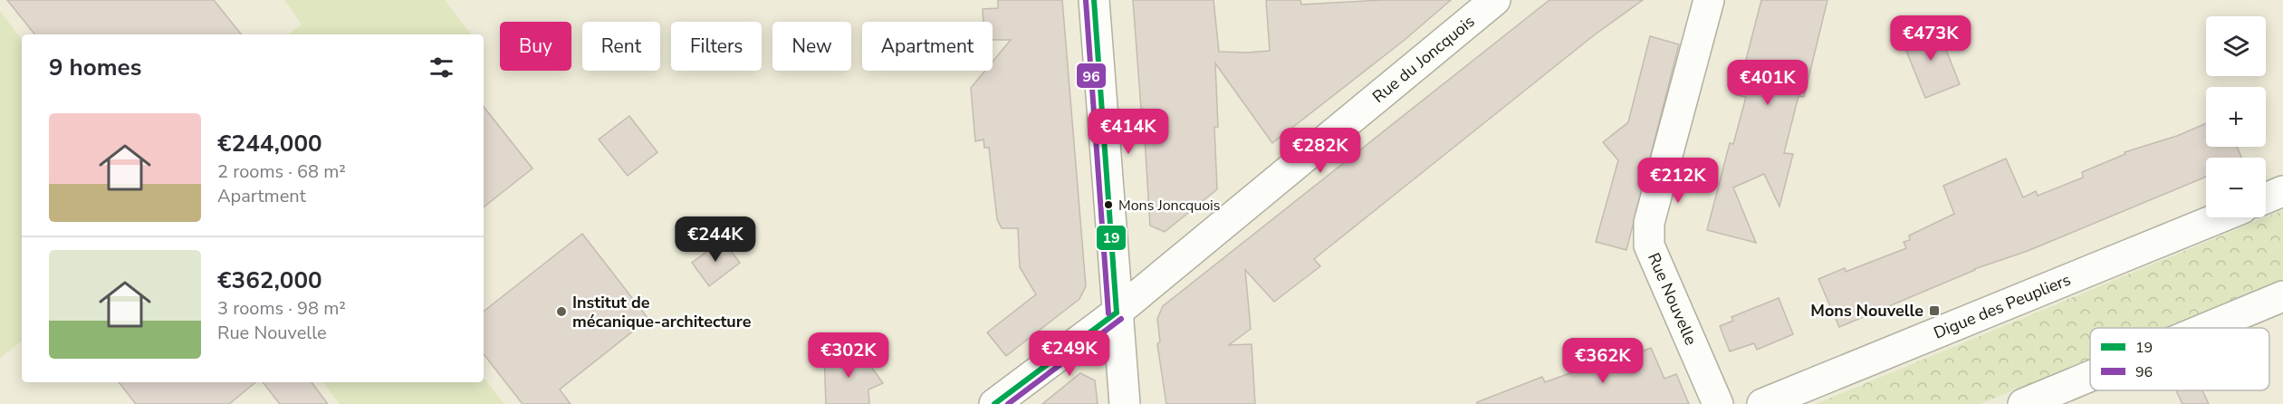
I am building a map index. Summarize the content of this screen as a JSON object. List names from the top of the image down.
{
  "streets": {
    "street": ["Rue du Joncquois", "Rue Nouvelle", "Digue des Peupliers"]
  },
  "places": {
    "other": ["Mons Joncquois", "Institut de mécanique-architecture"],
    "transit": ["Mons Nouvelle"]
  },
  "lines": ["transit line 19", "transit line 96"],
  "legend": ["19", "96"],
  "page": {
    "price": [
      "€473K",
      "€401K",
      "€414K",
      "€282K",
      "€212K",
      "€244K",
      "€249K",
      "€302K",
      "€362K"
    ],
    "map_buttons": ["+", "−"],
    "chip": [
      "Buy",
      "Rent",
      "Filters",
      "New",
      "Apartment"
    ],
    "heading": "9 homes",
    "list": [
      {
        "name": "€244,000",
        "note": "2 rooms · 68 m² · Apartment"
      },
      {
        "name": "€362,000",
        "note": "3 rooms · 98 m² · Rue Nouvelle"
      }
    ]
  }
}
